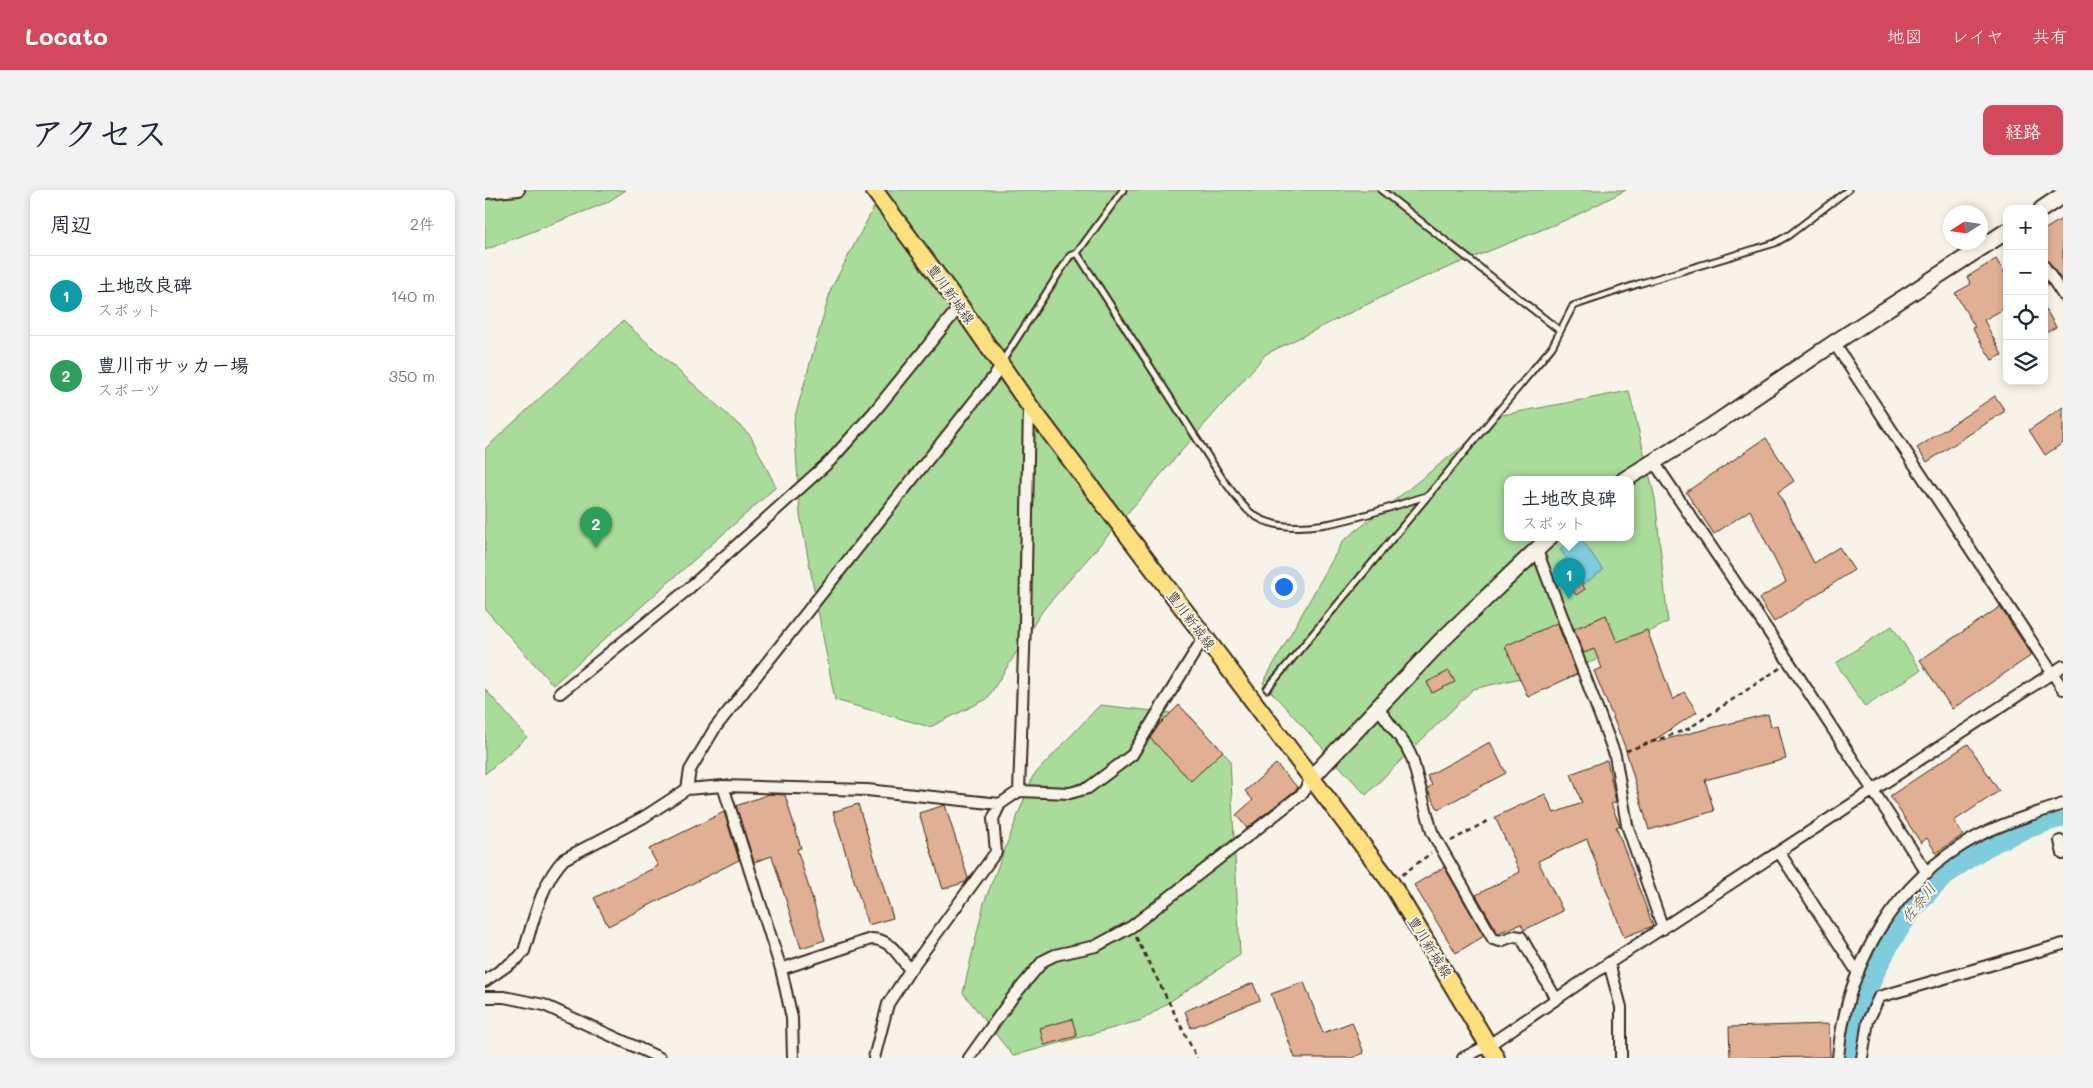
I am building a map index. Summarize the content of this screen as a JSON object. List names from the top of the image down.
{
  "streets": {
    "main road": ["豊川新城線"]
  },
  "water": ["佐奈川"],
  "north": "left",
  "page": {
    "header": "Locato",
    "nav": ["地図", "レイヤ", "共有"],
    "title": "アクセス",
    "buttons": "経路",
    "heading": ["周辺", "2件"],
    "map_buttons": ["+", "−"],
    "list": [
      {
        "mark": "1",
        "name": "土地改良碑",
        "note": "スポット",
        "value": "140 m"
      },
      {
        "mark": "2",
        "name": "豊川市サッカー場",
        "note": "スポーツ",
        "value": "350 m"
      }
    ],
    "popup": ["土地改良碑", "スポット"],
    "pins": ["2", "1"]
  }
}
